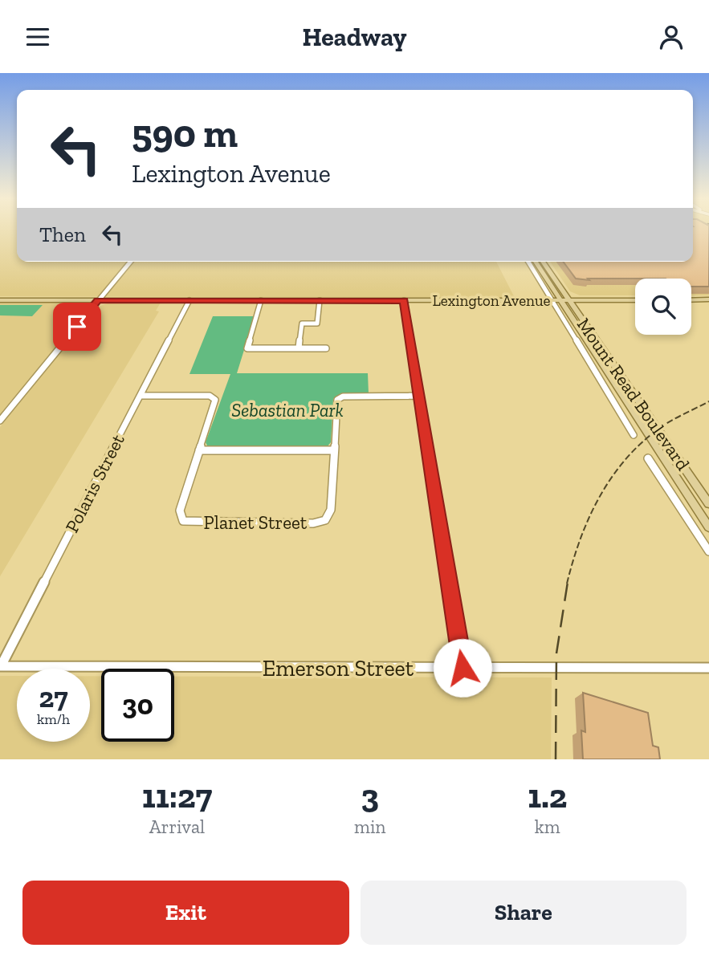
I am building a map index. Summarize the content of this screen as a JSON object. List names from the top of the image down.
{
  "streets": {
    "main road": ["Lexington Avenue", "Mount Read Boulevard"],
    "street": ["Polaris Street", "Planet Street", "Emerson Street"]
  },
  "crossings": [
    ["Lexington Avenue", "Mount Read Boulevard"],
    ["Lexington Avenue", "Polaris Street"],
    ["Polaris Street", "Planet Street"],
    ["Polaris Street", "Emerson Street"]
  ],
  "parks": ["Sebastian Park"],
  "page": {
    "header": "Headway",
    "turn": ["590 m", "Lexington Avenue"],
    "then": "Then",
    "speed": "27 km/h",
    "limit": "30",
    "eta": [
      "11:27",
      "Arrival",
      "3",
      "min",
      "1.2",
      "km"
    ],
    "buttons": ["Exit", "Share"]
  }
}
